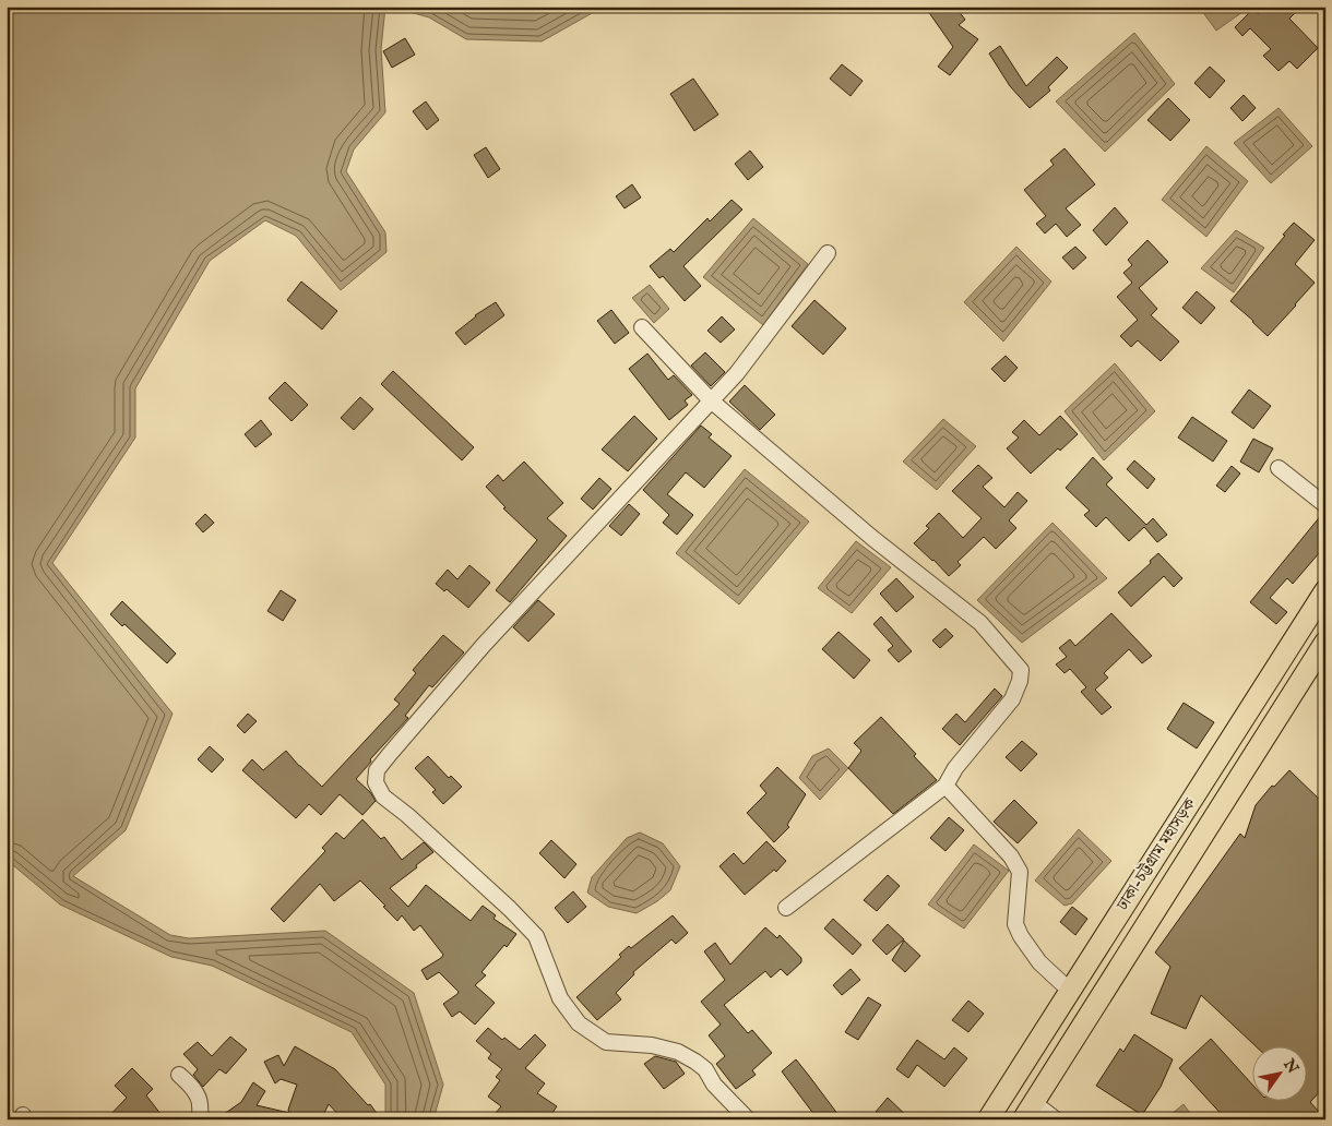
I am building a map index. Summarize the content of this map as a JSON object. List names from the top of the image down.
{
  "streets": {
    "highway": ["ঢাকা-চট্টগ্রাম মহাসড়ক"]
  },
  "north": "top right"
}
